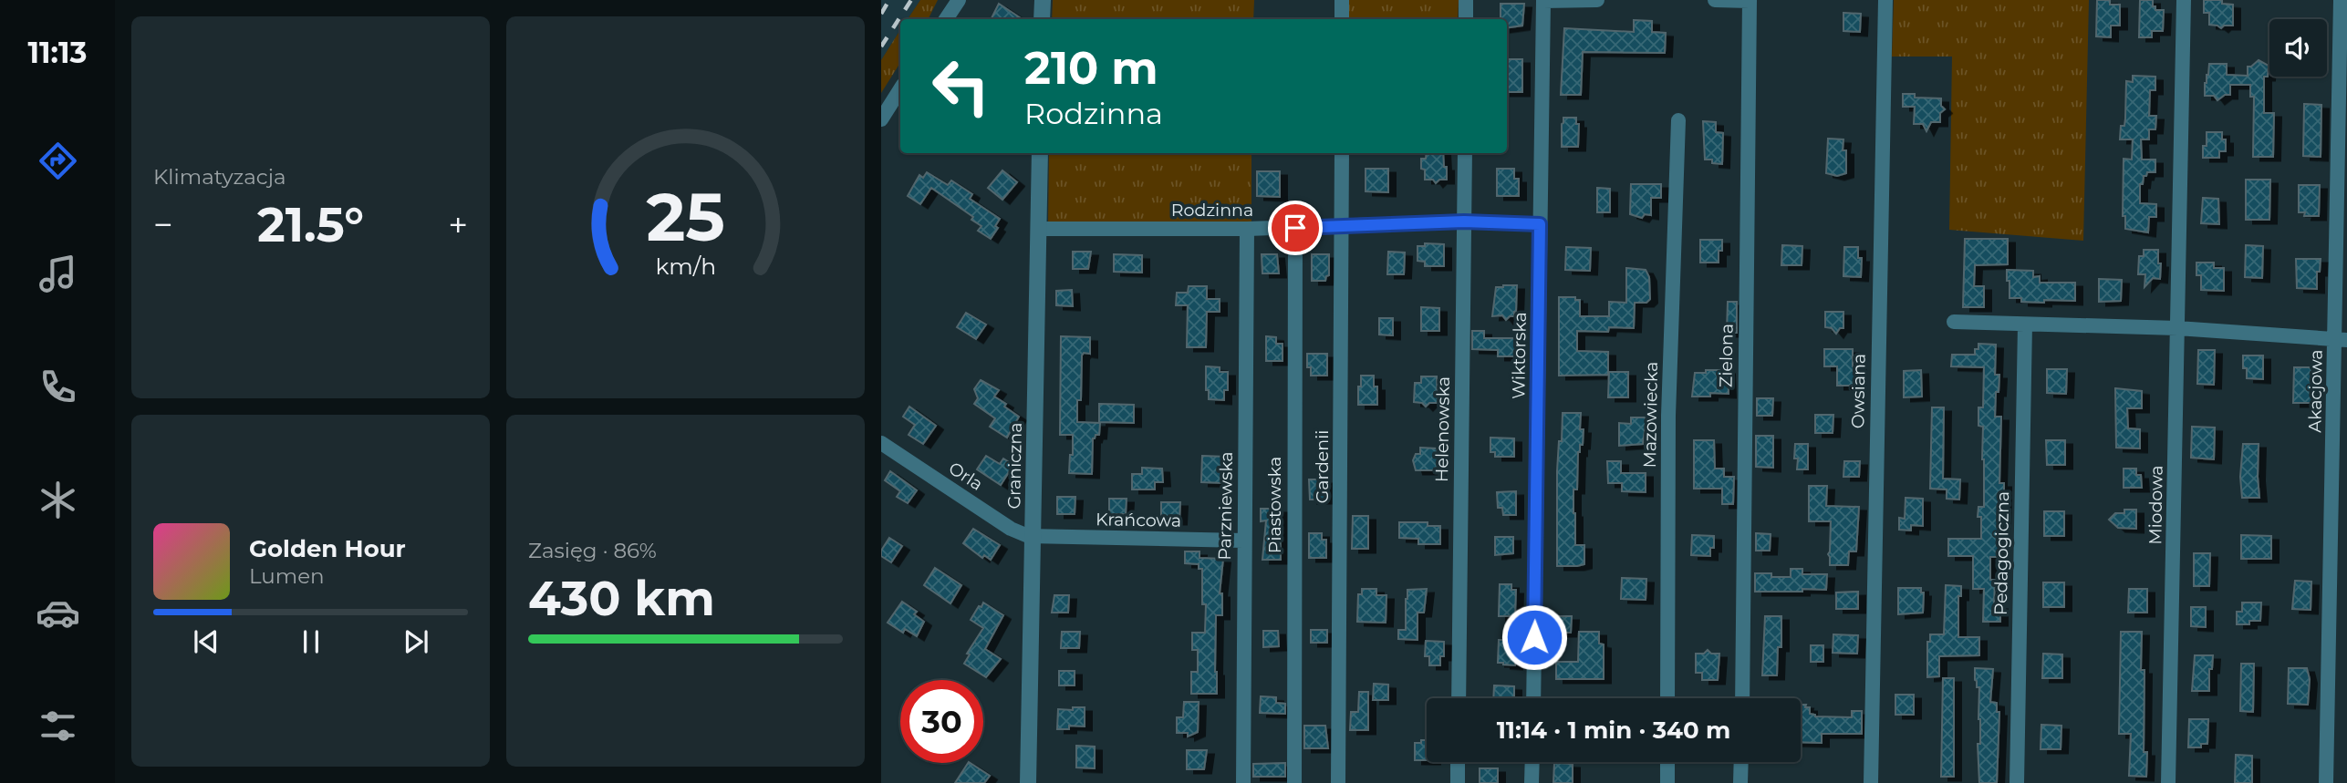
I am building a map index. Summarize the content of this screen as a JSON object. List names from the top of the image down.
{
  "streets": {
    "street": [
      "Rodzinna",
      "Wiktorska",
      "Zielona",
      "Owsiana",
      "Akacjowa",
      "Mazowiecka",
      "Helenowska",
      "Graniczna",
      "Gardenii",
      "Orla",
      "Piastowska",
      "Miodowa",
      "Parzniewska",
      "Krańcowa",
      "Pedagogiczna"
    ]
  },
  "crossings": [
    ["Rodzinna", "Wiktorska"],
    ["Rodzinna", "Helenowska"],
    ["Rodzinna", "Graniczna"],
    ["Rodzinna", "Gardenii"],
    ["Rodzinna", "Piastowska"],
    ["Rodzinna", "Parzniewska"],
    ["Graniczna", "Orla"],
    ["Graniczna", "Krańcowa"],
    ["Orla", "Krańcowa"],
    ["Parzniewska", "Krańcowa"]
  ],
  "page": {
    "tabs": "11:13",
    "tile": [
      "Klimatyzacja",
      ["Zasięg · 86%", "430 km"]
    ],
    "turn": ["210 m", "Rodzinna"],
    "heat": ["−", "21.5°", "+"],
    "song": ["Golden Hour", "Lumen"],
    "limit": "30",
    "trip": "11:14 · 1 min · 340 m",
    "gauge": ["25", "km/h"]
  }
}
